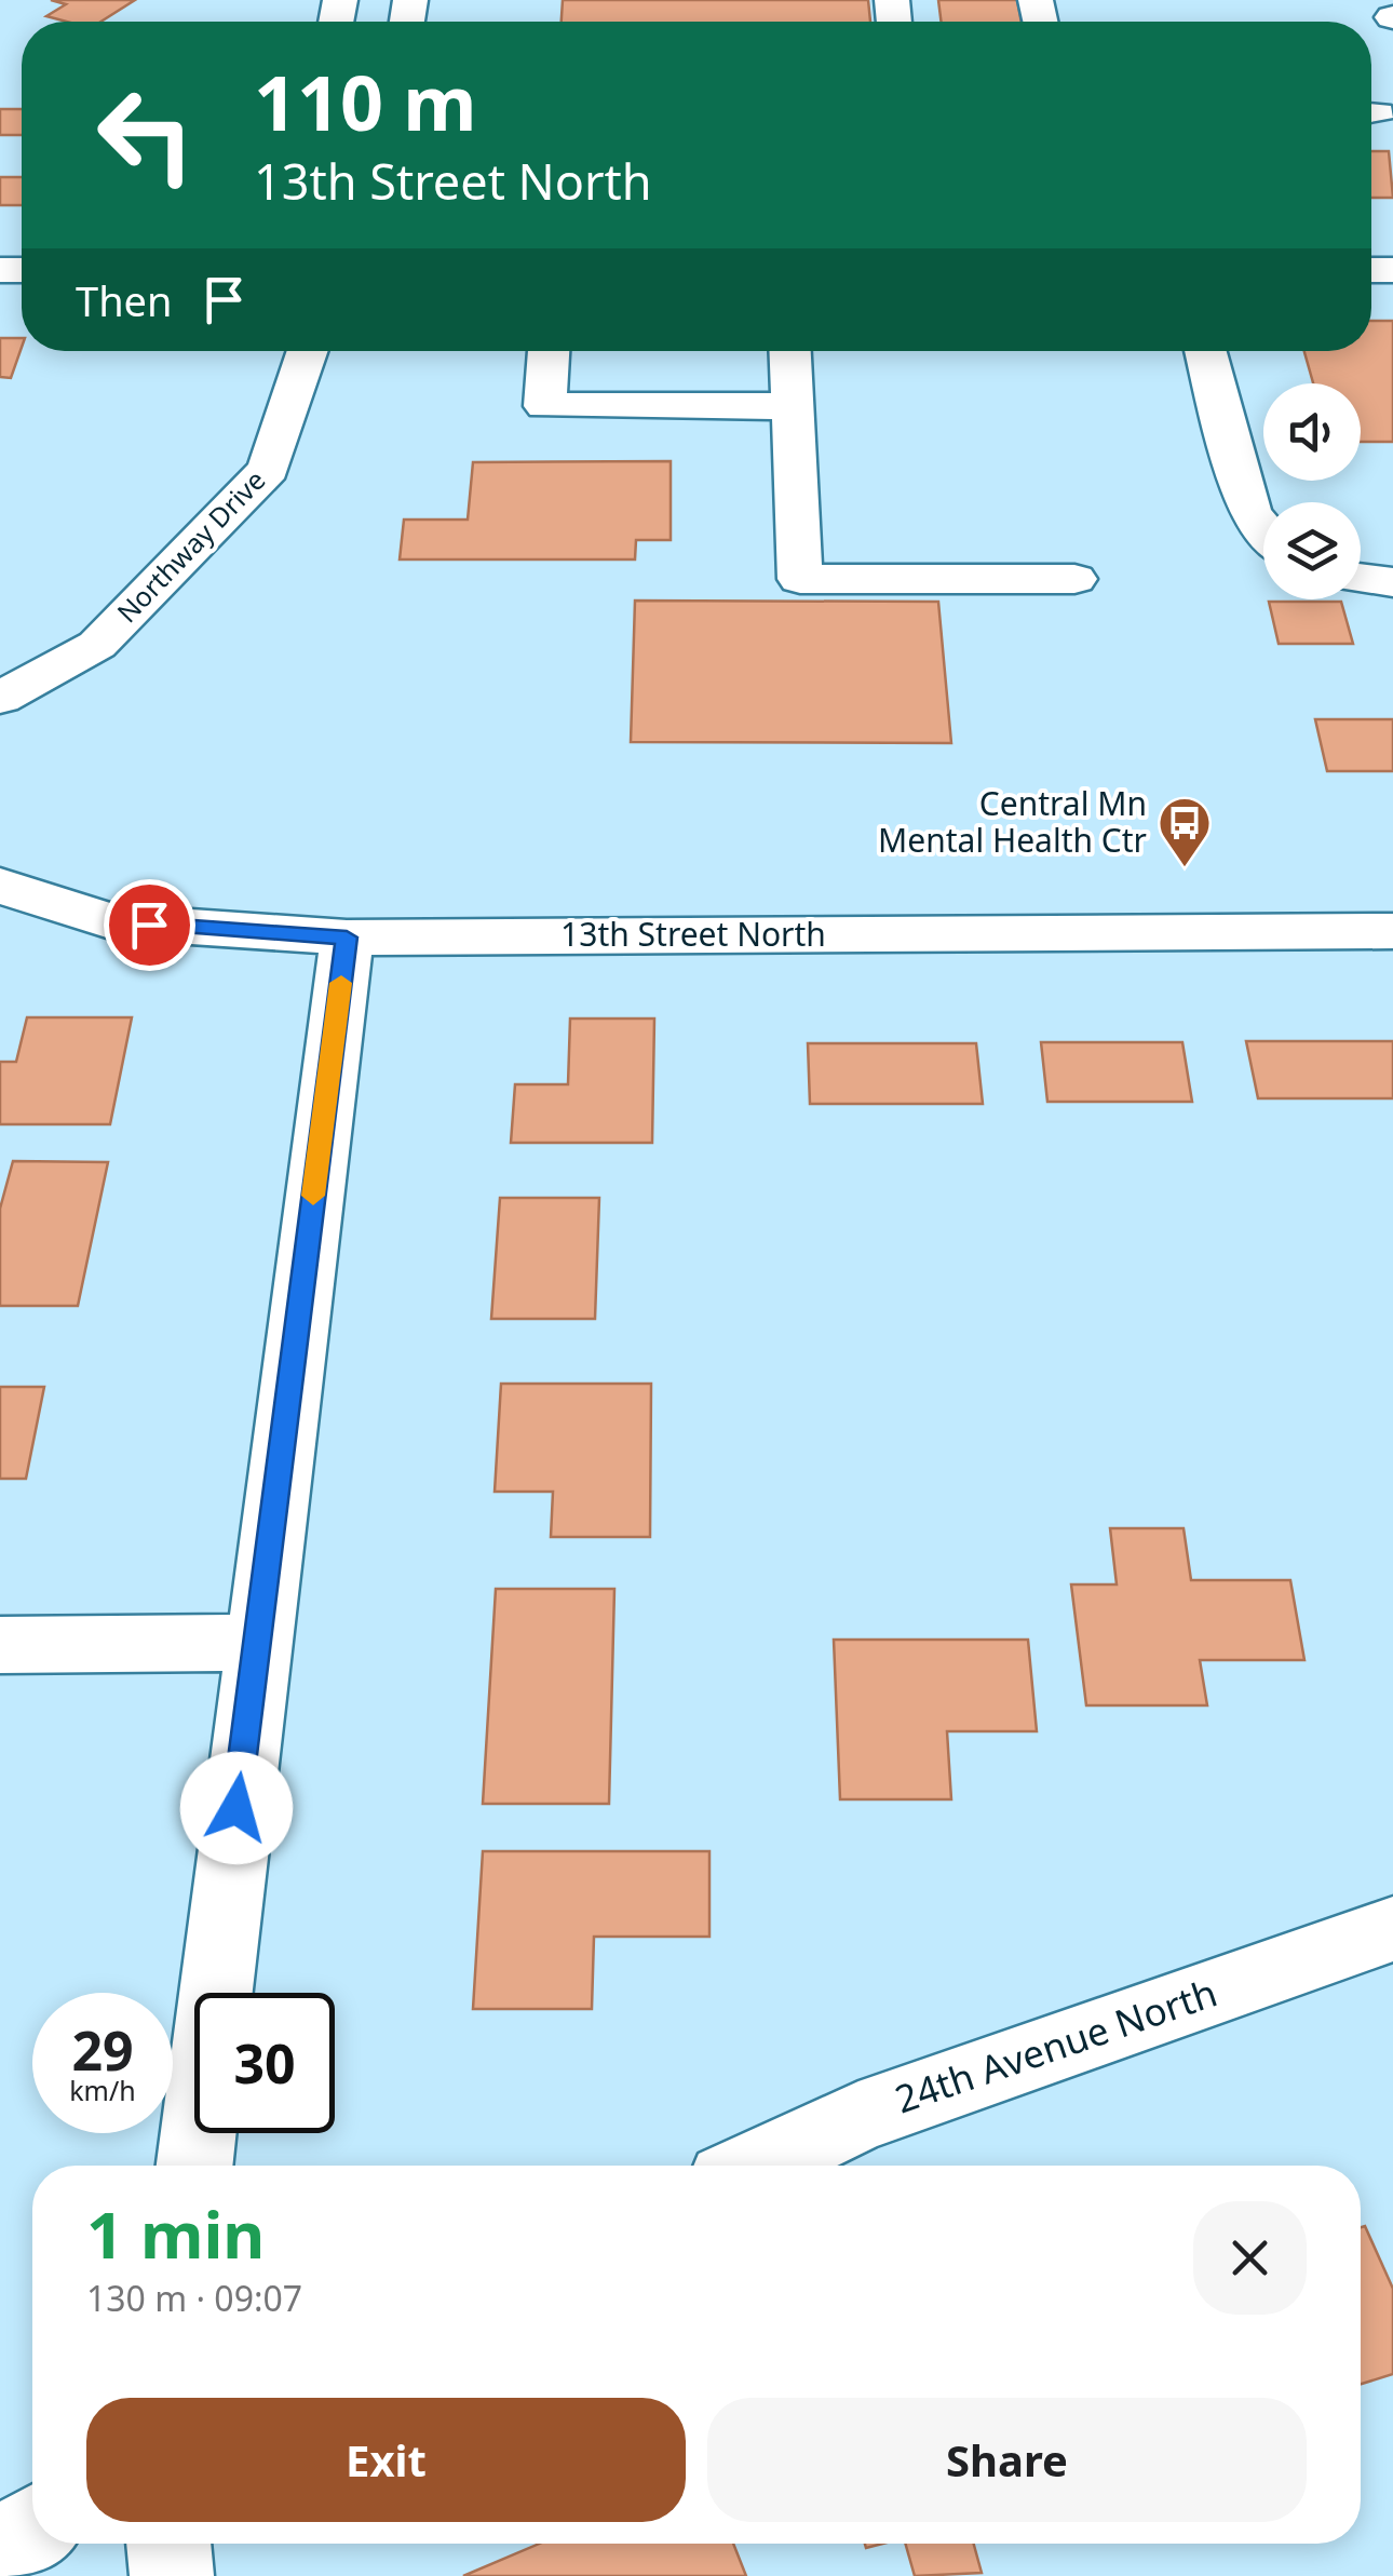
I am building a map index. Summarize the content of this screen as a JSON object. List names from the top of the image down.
{
  "streets": {
    "street": ["Northway Drive", "13th Street North", "24th Avenue North"]
  },
  "places": {
    "bus stop": ["Central Mn Mental Health Ctr"]
  },
  "page": {
    "turn": ["110 m", "13th Street North"],
    "then": "Then",
    "speed": "29 km/h",
    "limit": "30",
    "heading": ["1 min", "130 m · 09:07"],
    "buttons": ["Exit", "Share"]
  }
}
